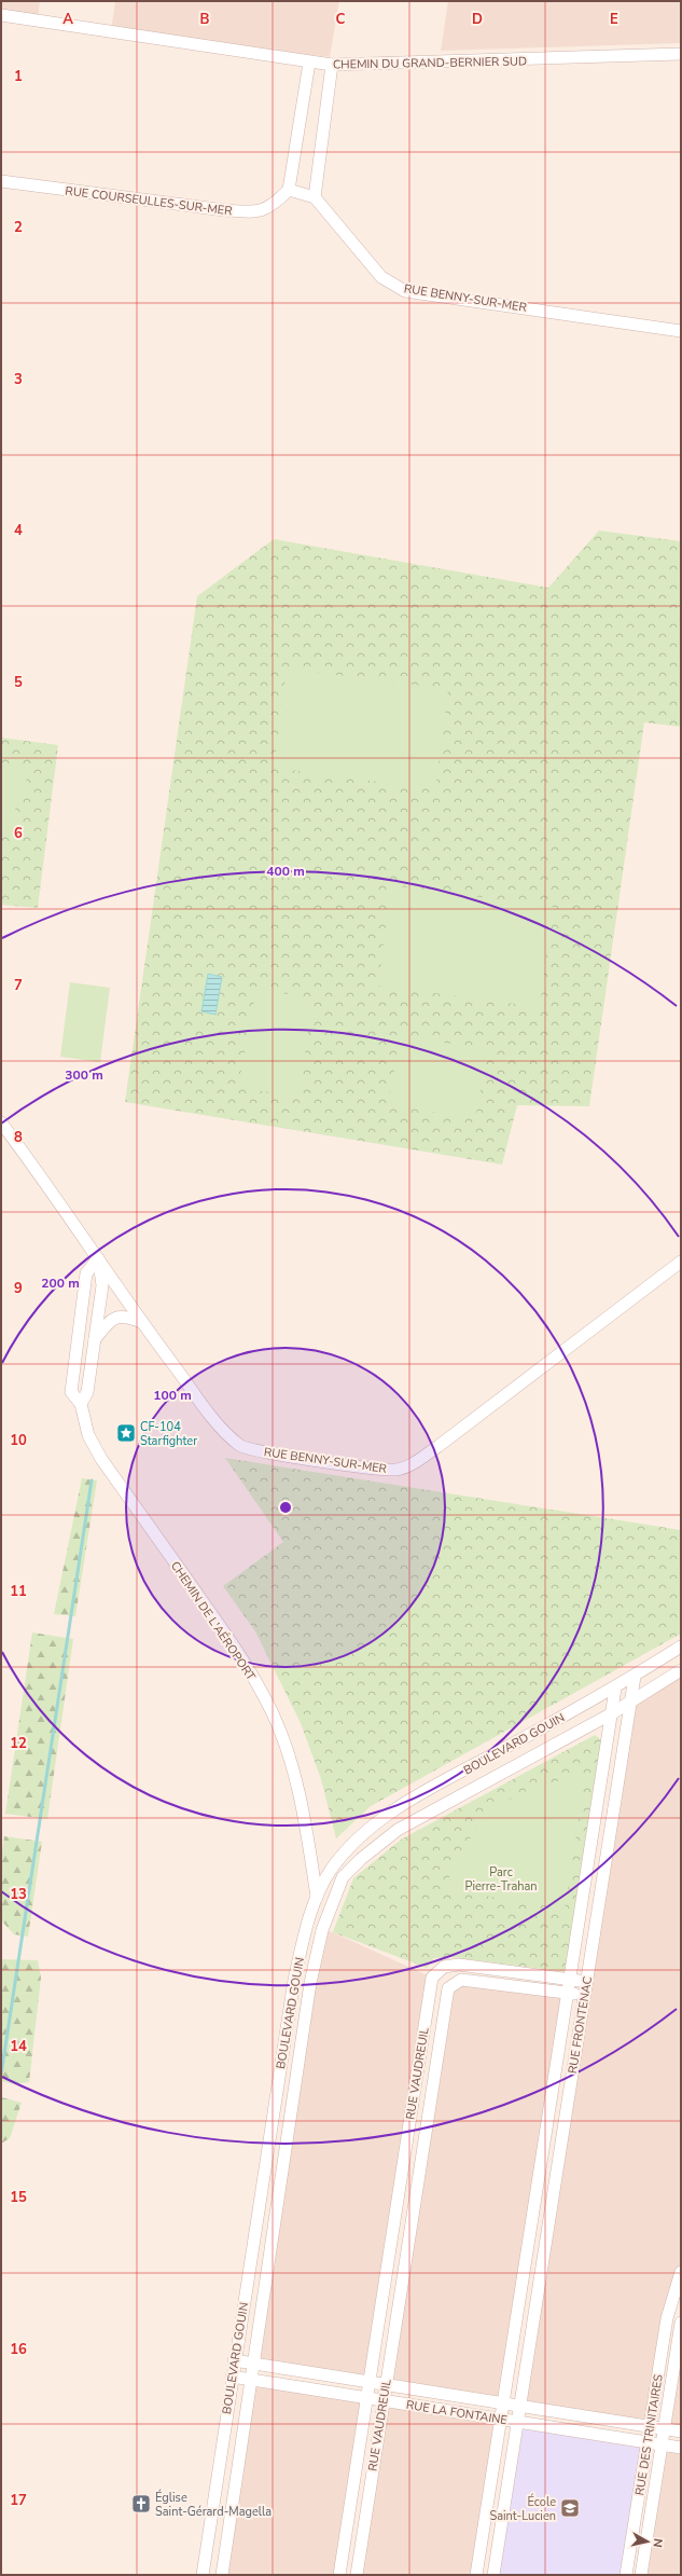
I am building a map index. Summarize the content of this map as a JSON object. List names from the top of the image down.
{
  "streets": {
    "street": [
      "CHEMIN DU GRAND-BERNIER SUD",
      "RUE COURSEULLES-SUR-MER",
      "RUE BENNY-SUR-MER",
      "CHEMIN DE L'AÉROPORT",
      "BOULEVARD GOUIN",
      "RUE FRONTENAC",
      "RUE VAUDREUIL",
      "RUE LA FONTAINE",
      "RUE DES TRINITAIRES"
    ]
  },
  "crossings": [
    ["RUE BENNY-SUR-MER", "CHEMIN DE L'AÉROPORT"],
    ["CHEMIN DE L'AÉROPORT", "BOULEVARD GOUIN"],
    ["BOULEVARD GOUIN", "RUE FRONTENAC"],
    ["BOULEVARD GOUIN", "RUE LA FONTAINE"],
    ["RUE FRONTENAC", "RUE LA FONTAINE"],
    ["RUE VAUDREUIL", "RUE LA FONTAINE"],
    ["RUE LA FONTAINE", "RUE DES TRINITAIRES"]
  ],
  "parks": ["Parc Pierre-Trahan"],
  "places": {
    "place": ["CF-104 Starfighter"],
    "church": ["Église Saint-Gérard-Magella"],
    "school or university": ["École Saint-Lucien"]
  },
  "north": "right",
  "grid": {
    "columns": [
      "A",
      "B",
      "C",
      "D",
      "E"
    ],
    "rows": [
      "1",
      "2",
      "3",
      "4",
      "5",
      "6",
      "7",
      "8",
      "9",
      "10",
      "11",
      "12",
      "13",
      "14",
      "15",
      "16",
      "17"
    ]
  },
  "rings": [
    "400 m",
    "300 m",
    "200 m",
    "100 m"
  ]
}
